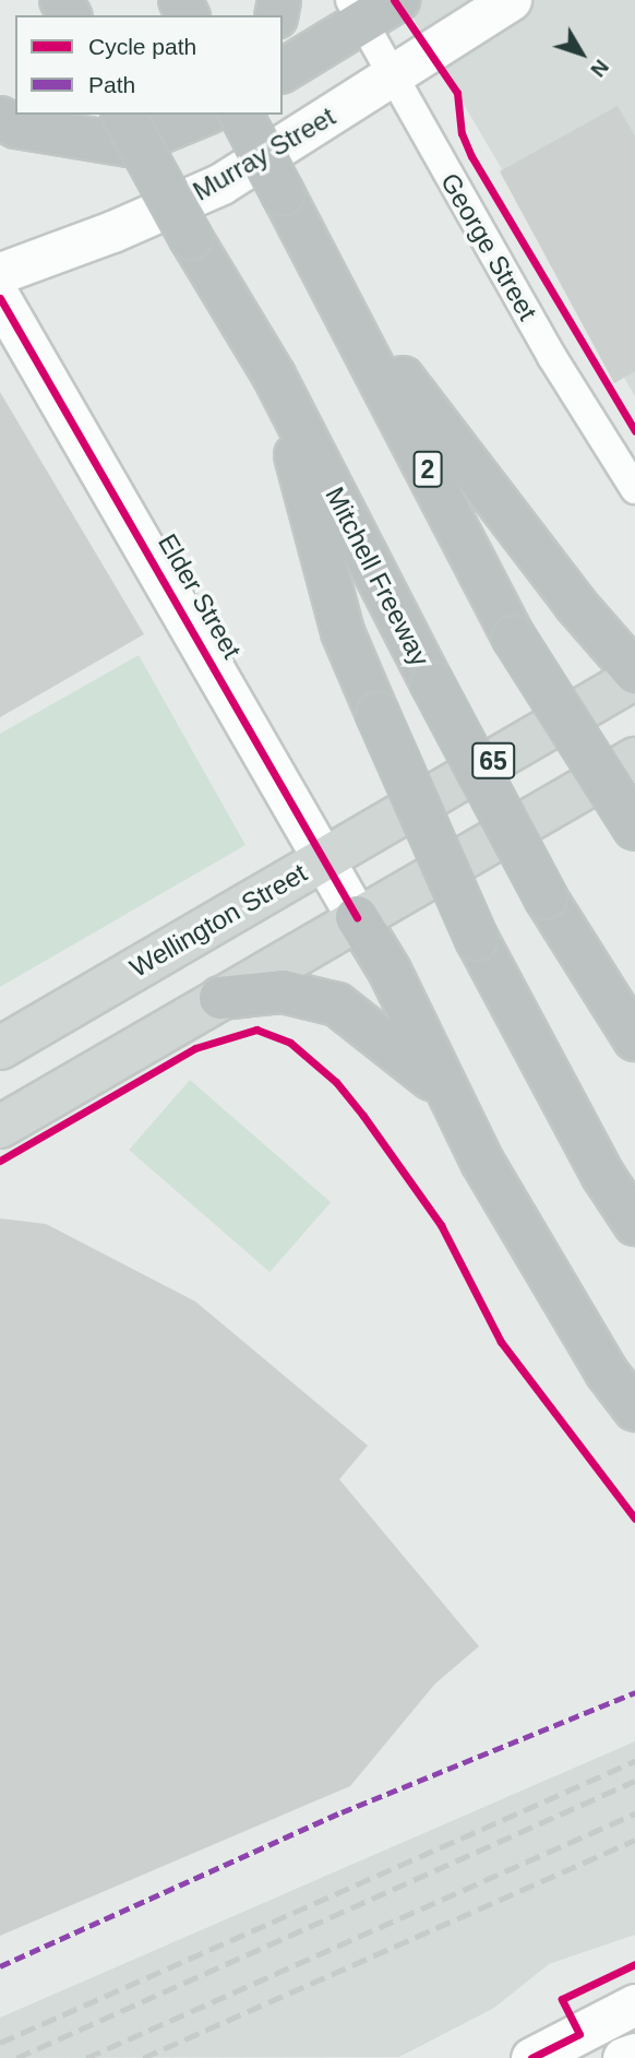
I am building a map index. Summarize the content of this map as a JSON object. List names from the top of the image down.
{
  "streets": {
    "highway": ["2", "Mitchell Freeway"],
    "main road": [
      "Murray Street",
      "Elder Street",
      "65",
      "Wellington Street"
    ],
    "street": ["George Street"]
  },
  "crossings": [
    ["Murray Street", "George Street"],
    ["Elder Street", "65"],
    ["Elder Street", "Wellington Street"]
  ],
  "legend": ["Cycle path", "Path"],
  "north": "bottom right"
}
